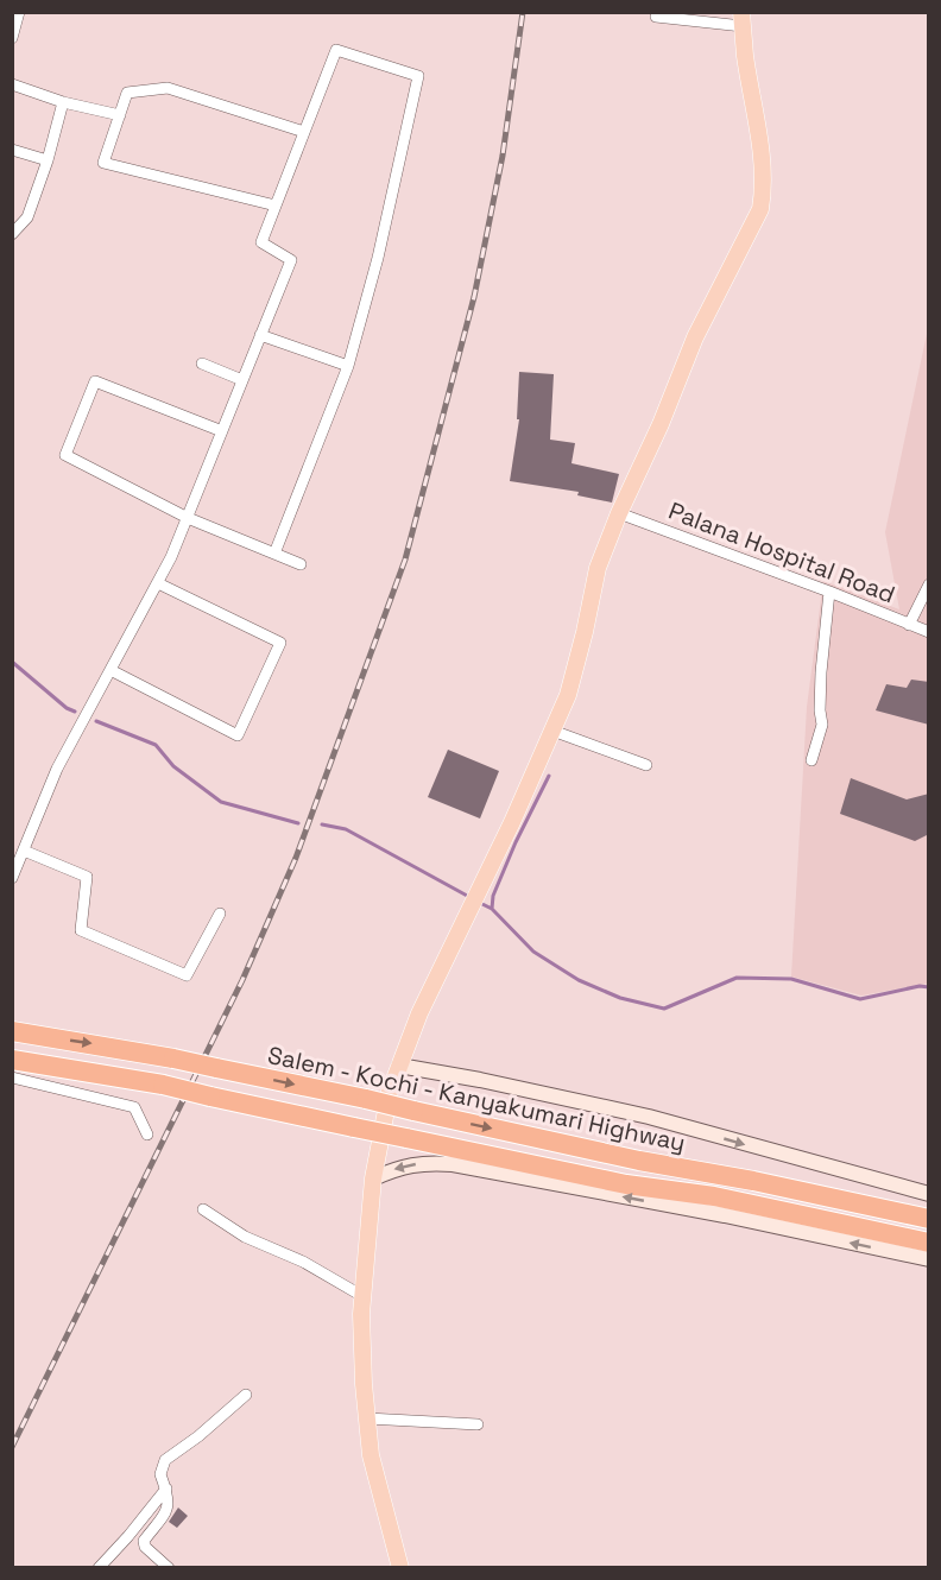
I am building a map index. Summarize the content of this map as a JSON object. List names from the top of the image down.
{
  "streets": {
    "highway": ["Salem - Kochi - Kanyakumari Highway"],
    "street": ["Palana Hospital Road"]
  }
}
